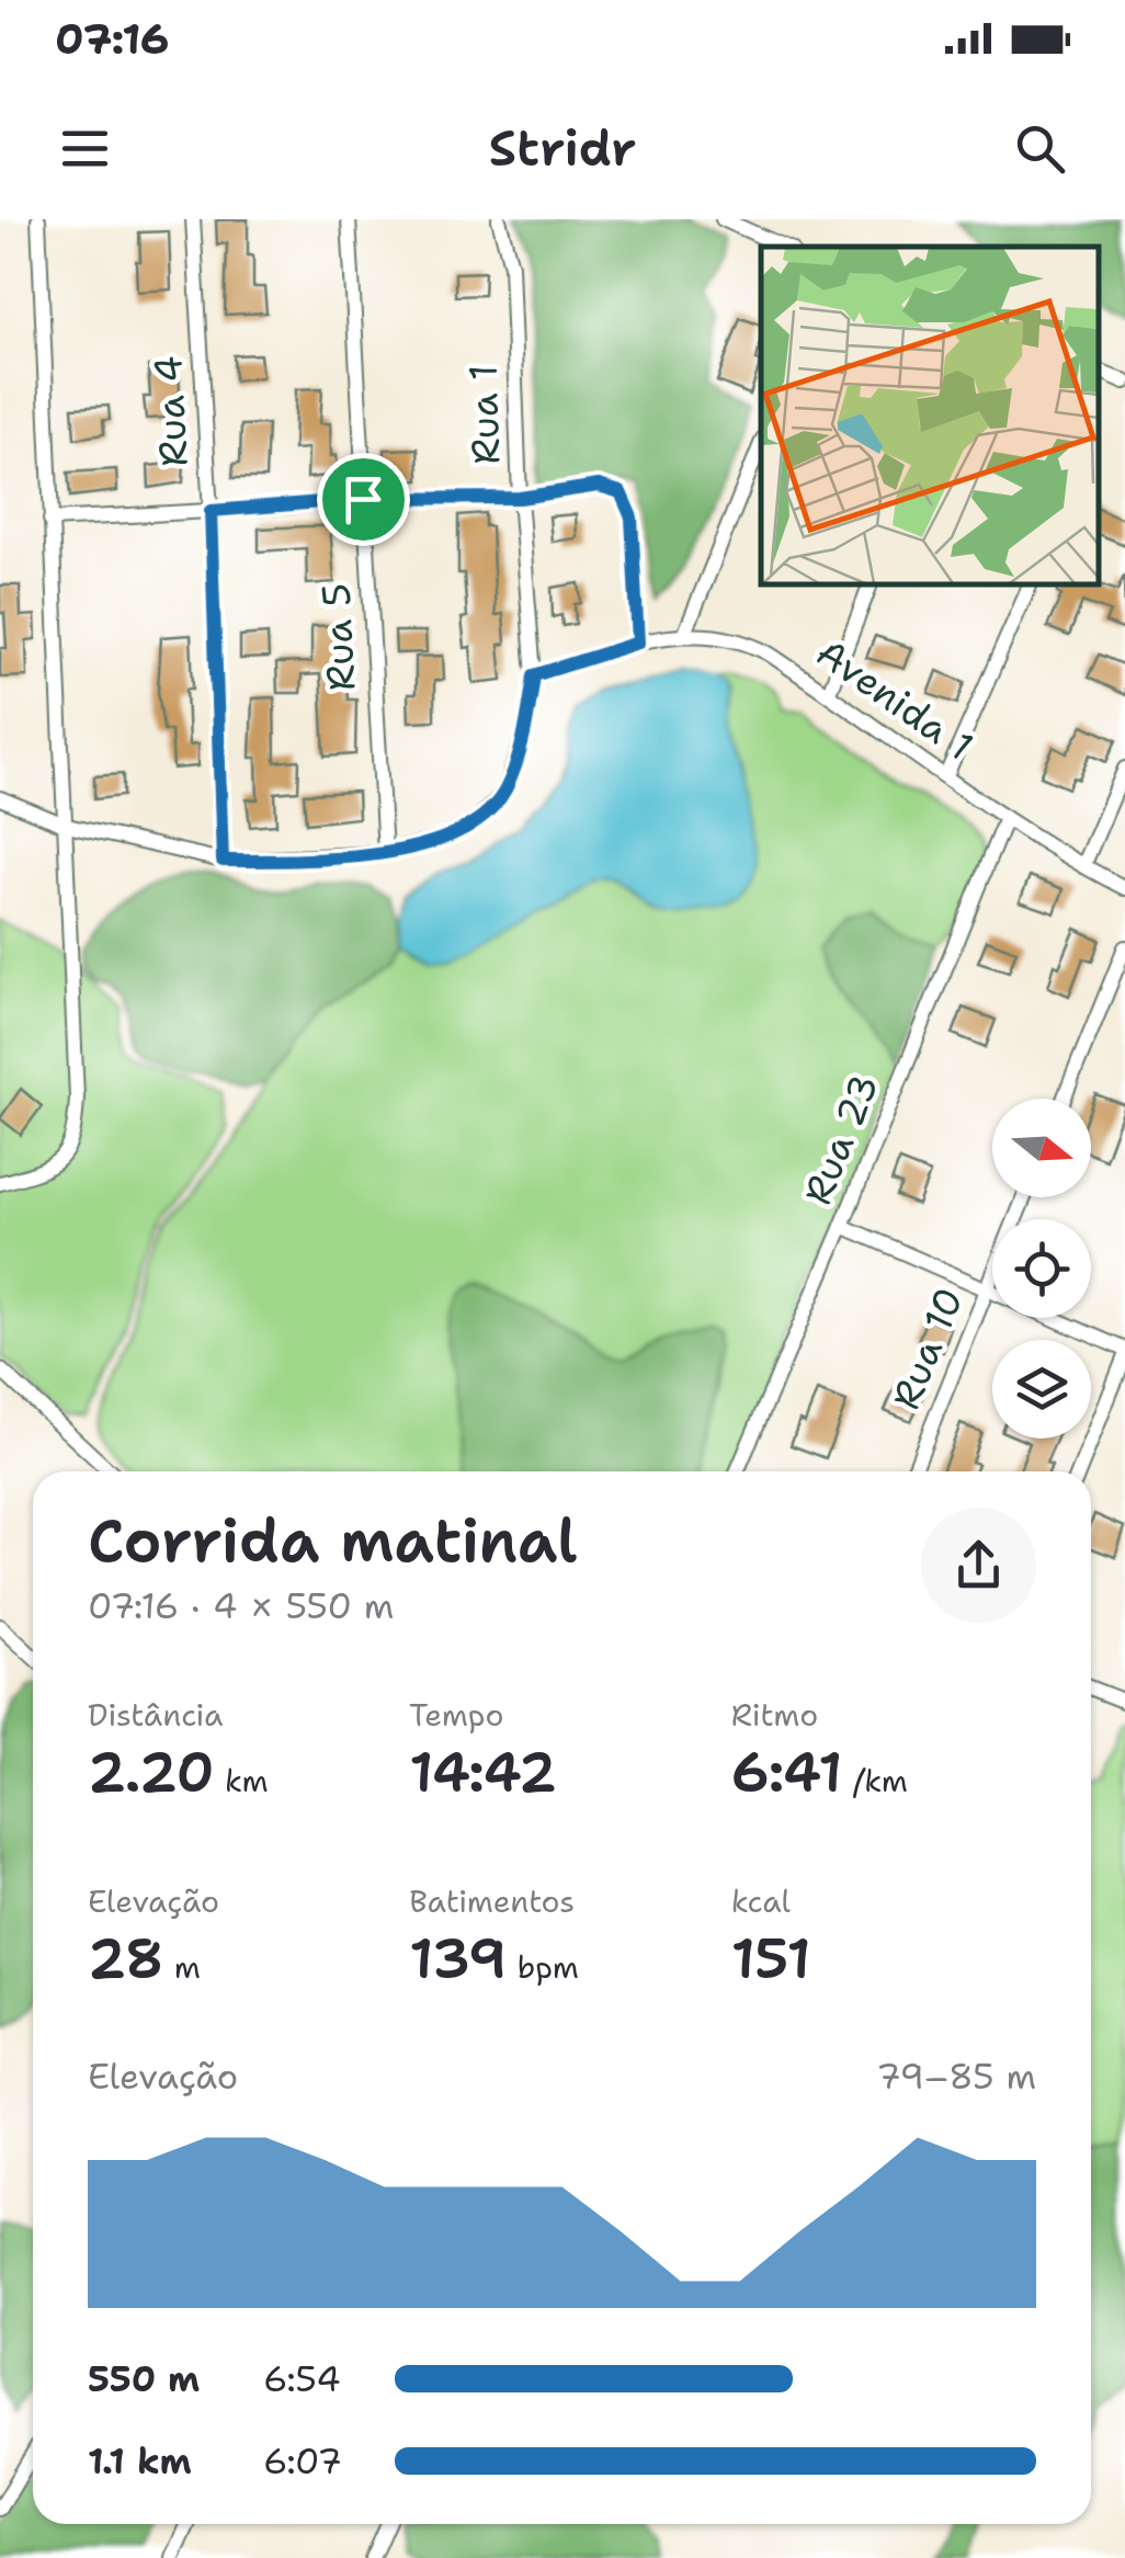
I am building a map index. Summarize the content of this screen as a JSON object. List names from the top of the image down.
{
  "streets": {
    "street": [
      "Rua 4",
      "Rua 1",
      "Rua 5",
      "Avenida 1",
      "Rua 23",
      "Rua 10"
    ]
  },
  "crossings": [
    ["Rua 1", "Avenida 1"],
    ["Avenida 1", "Rua 23"]
  ],
  "north": "right",
  "page": {
    "status": "07:16",
    "header": "Stridr",
    "heading": ["Corrida matinal", "07:16 · 4 × 550 m"],
    "stats": [
      ["Distância", "2.20 km"],
      ["Tempo", "14:42"],
      ["Ritmo", "6:41 /km"],
      ["Elevação", "28 m"],
      ["Batimentos", "139 bpm"],
      ["kcal", "151"]
    ],
    "chart": ["Elevação", "79–85 m"],
    "list": [
      {
        "name": "550 m",
        "note": "6:54"
      },
      {
        "name": "1.1 km",
        "note": "6:07"
      }
    ]
  }
}
